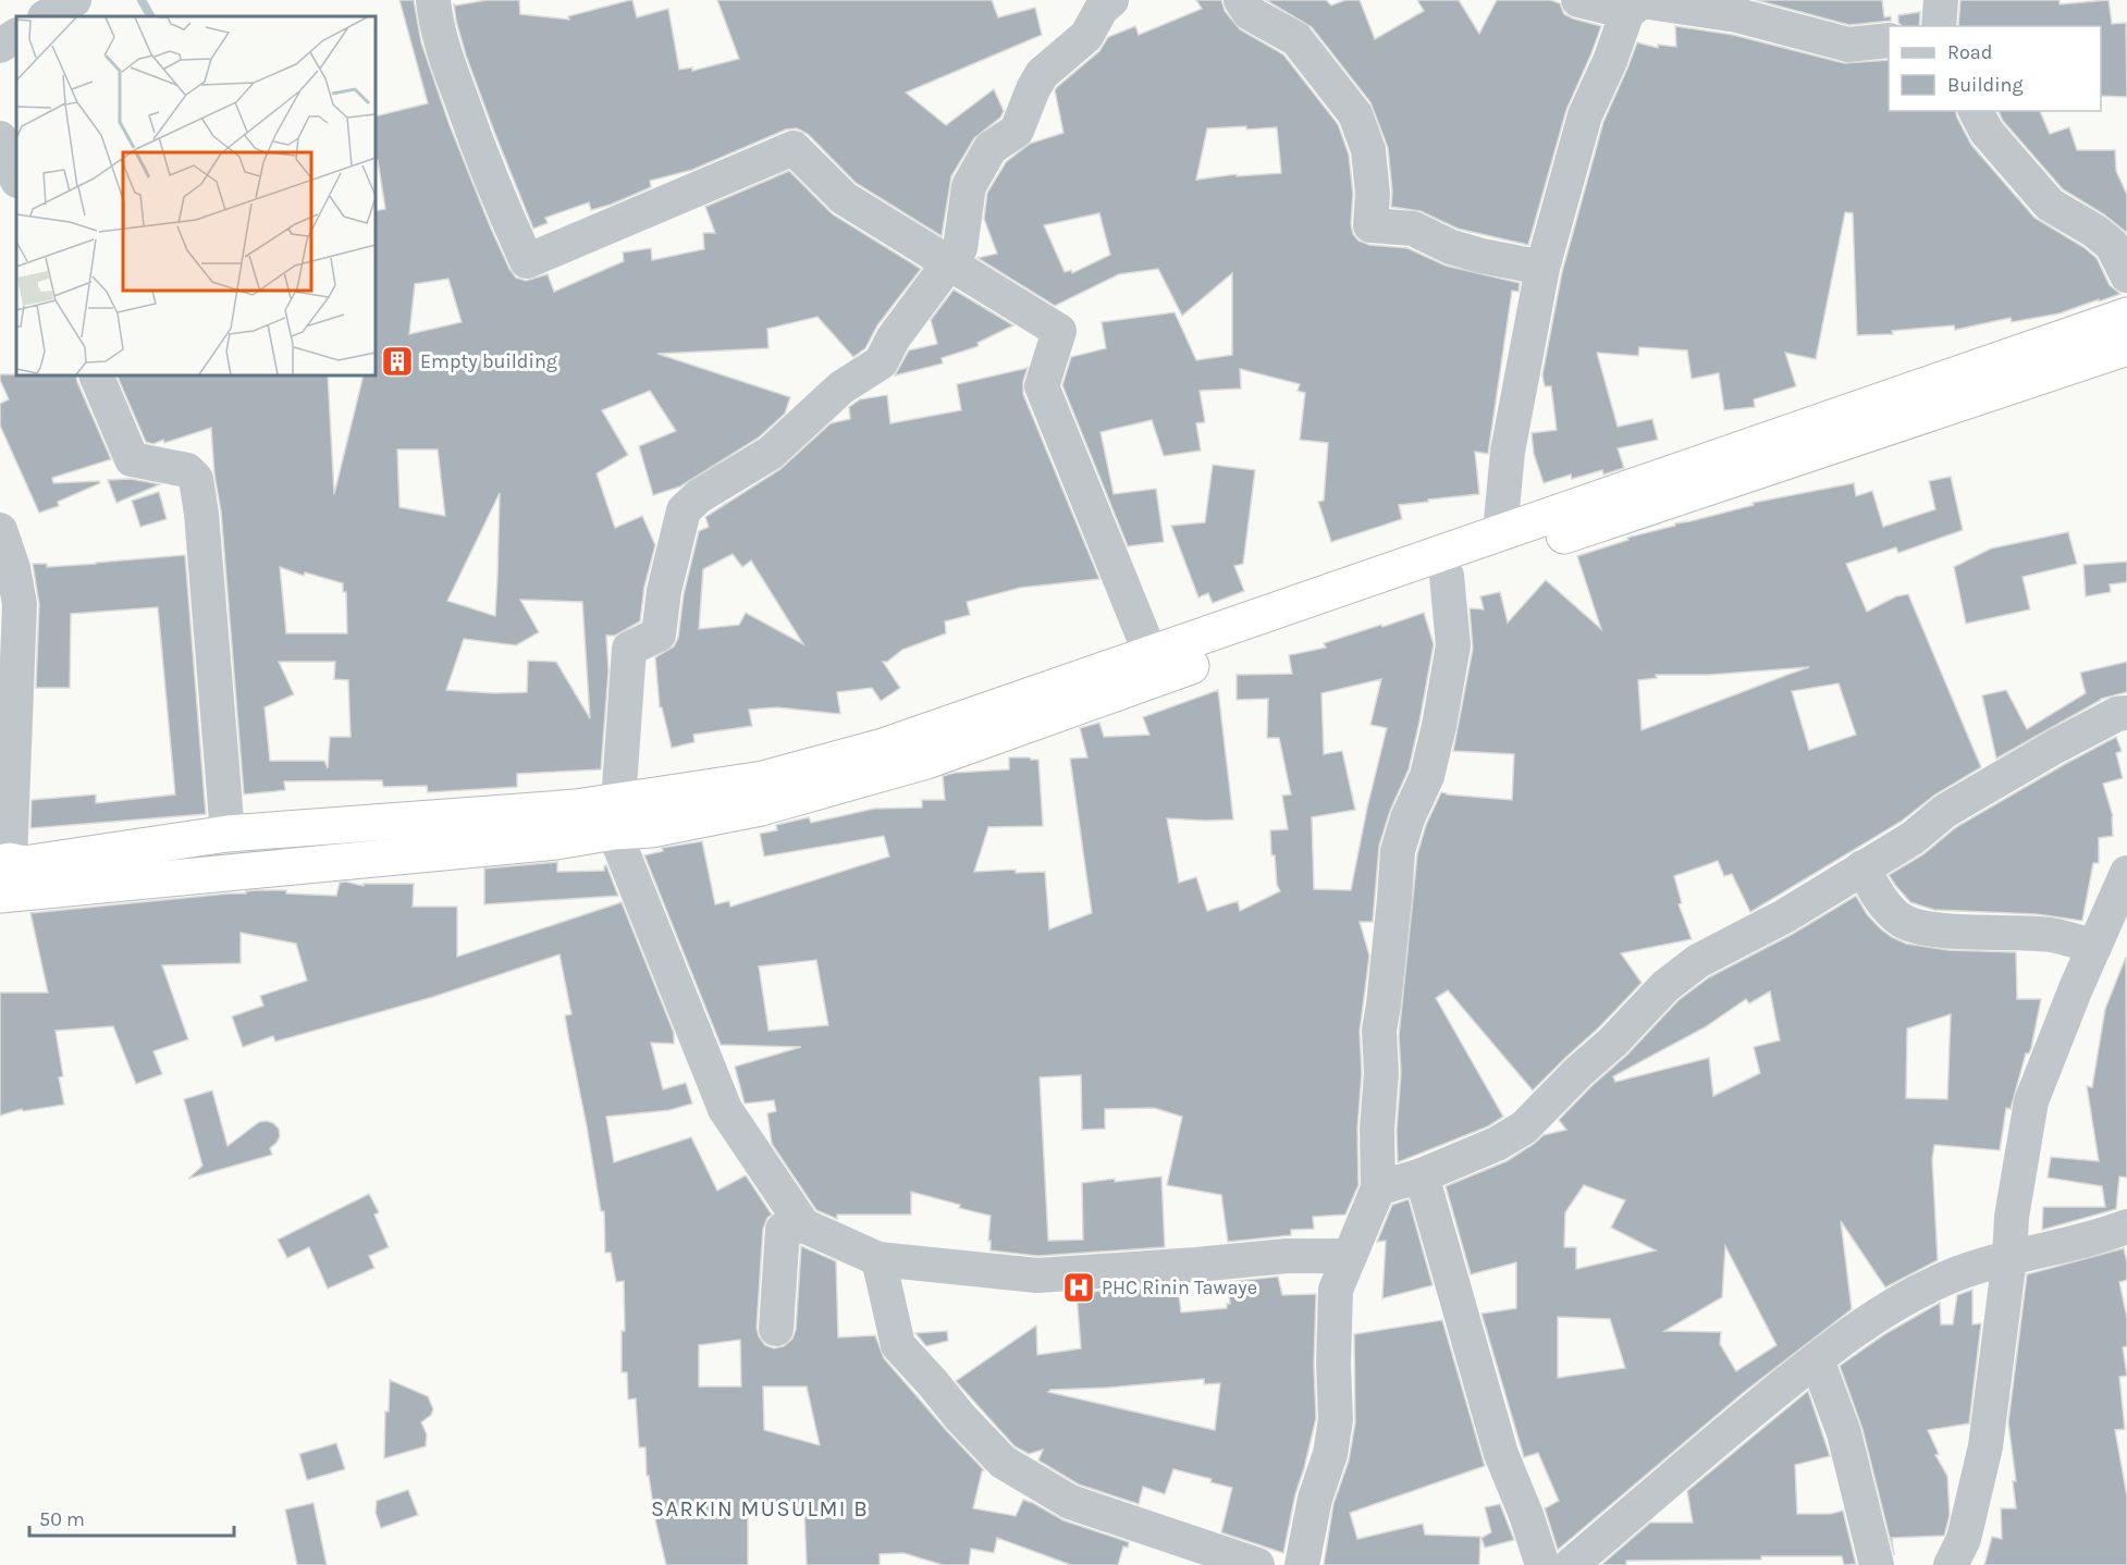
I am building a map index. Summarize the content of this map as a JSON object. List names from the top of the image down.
{
  "districts": ["SARKIN MUSULMI B"],
  "places": {
    "building": ["Empty building"],
    "hospital": ["PHC Rinin Tawaye"]
  },
  "legend": ["Road", "Building"],
  "scale_bar": "50 m"
}
